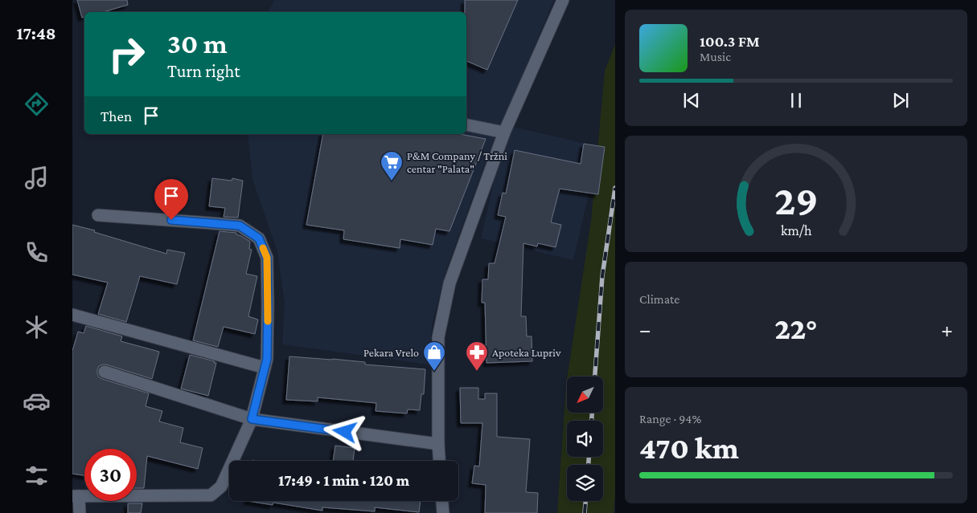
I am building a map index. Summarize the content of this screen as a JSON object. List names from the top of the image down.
{
  "places": {
    "supermarket": ["P&M Company / Tržni centar \"Palata\""],
    "shop": ["Pekara Vrelo"],
    "pharmacy": ["Apoteka Lupriv"]
  },
  "north": "bottom left",
  "page": {
    "tabs": "17:48",
    "turn": ["30 m", "Turn right"],
    "song": ["100.3 FM", "Music"],
    "then": "Then",
    "tile": [
      "Climate",
      ["Range · 94%", "470 km"]
    ],
    "heat": ["−", "22°", "+"],
    "limit": "30",
    "trip": "17:49 · 1 min · 120 m",
    "gauge": ["29", "km/h"]
  }
}
